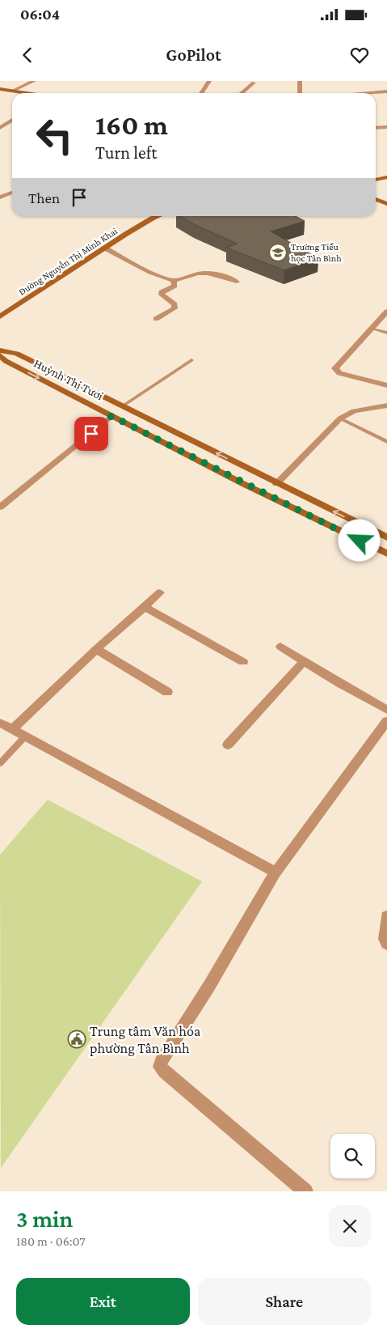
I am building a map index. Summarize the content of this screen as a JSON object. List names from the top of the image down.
{
  "streets": {
    "street": ["Đường Nguyễn Thị Minh Khai", "Huỳnh Thị Tươi"]
  },
  "places": {
    "school or university": ["Trường Tiểu học Tân Bình"],
    "public building": ["Trung tâm Văn hóa phường Tân Bình"]
  },
  "page": {
    "status": "06:04",
    "header": "GoPilot",
    "turn": ["160 m", "Turn left"],
    "then": "Then",
    "heading": ["3 min", "180 m · 06:07"],
    "buttons": ["Exit", "Share"]
  }
}
